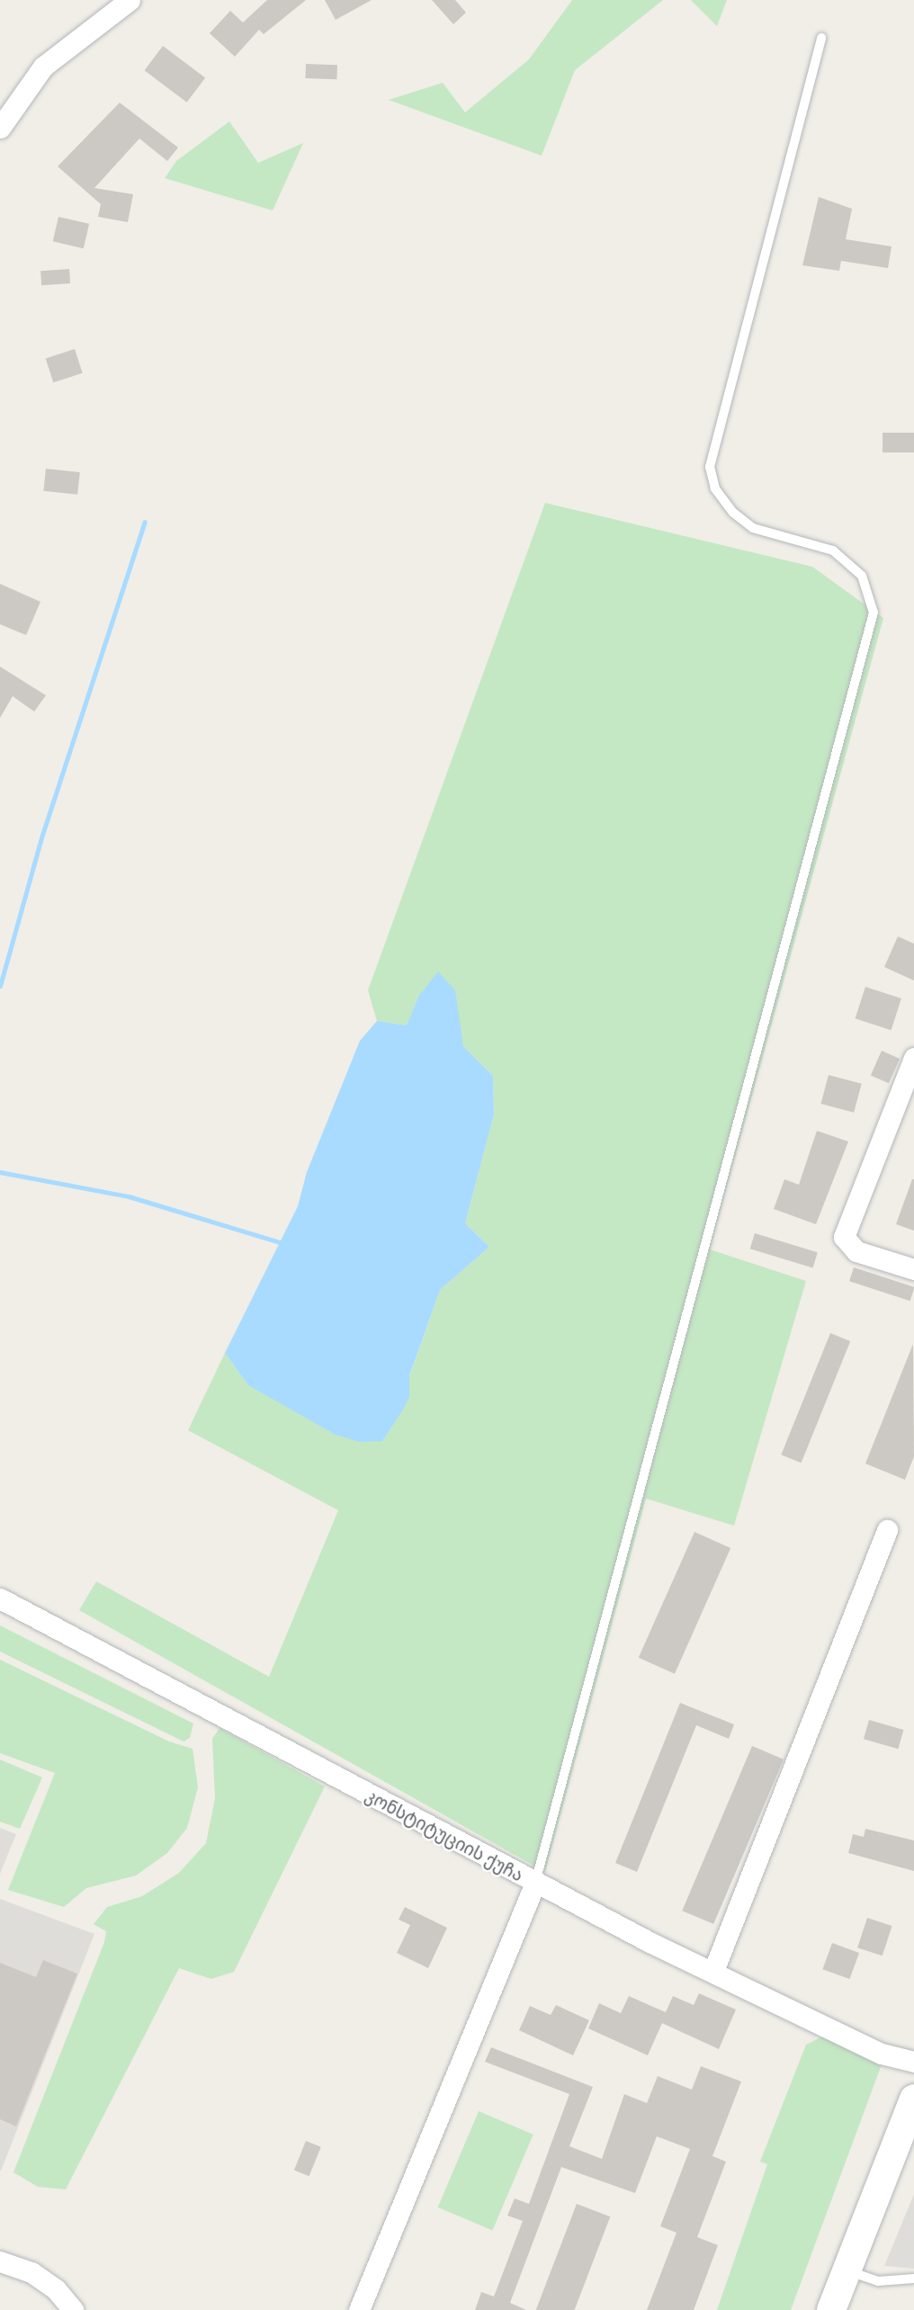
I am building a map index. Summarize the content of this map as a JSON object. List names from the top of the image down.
{
  "streets": {
    "street": ["კონსტიტუციის ქუჩა"]
  }
}
